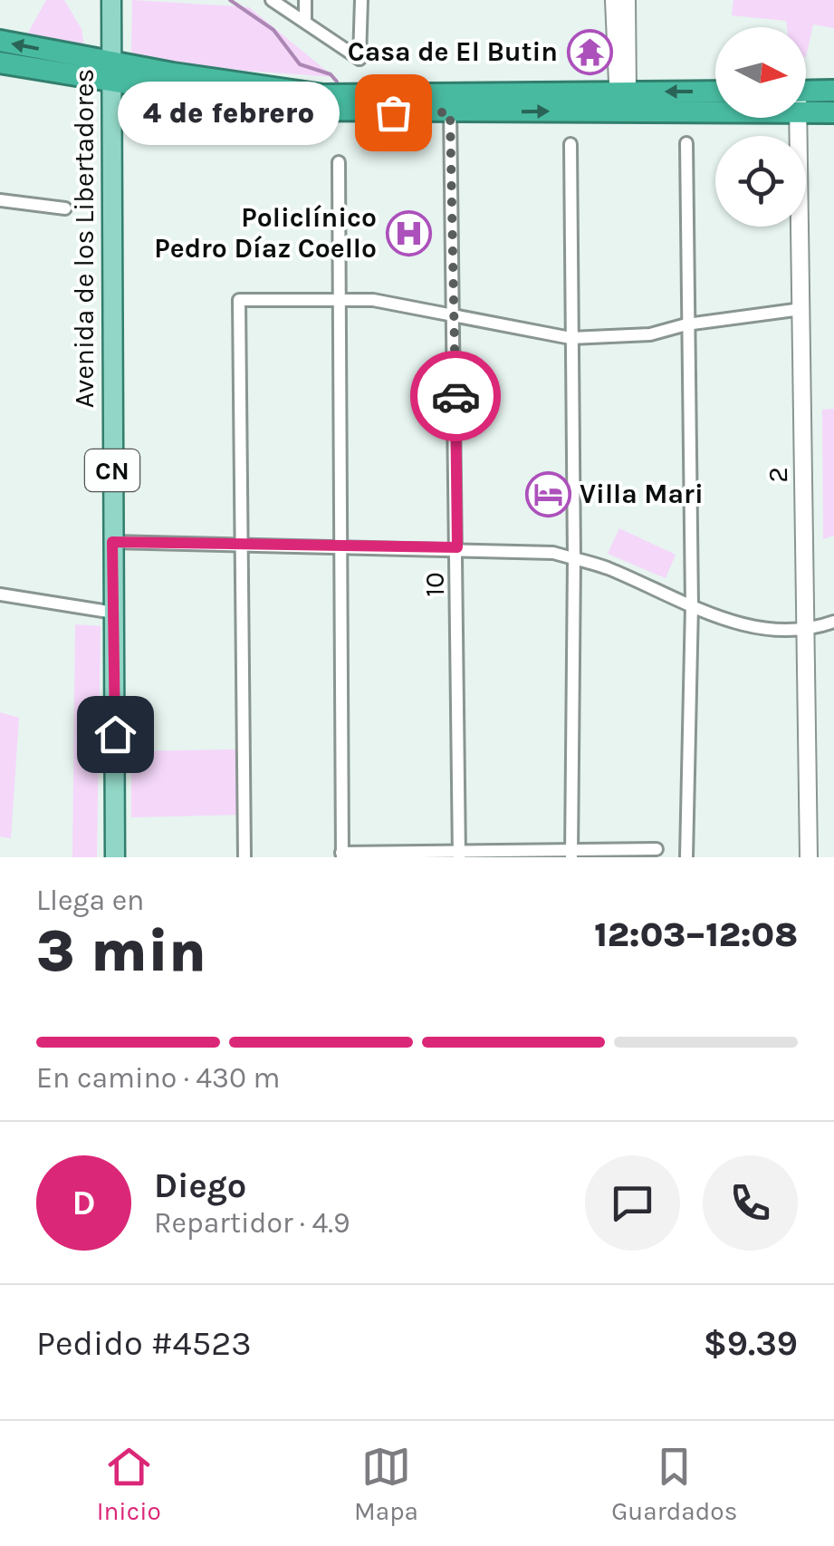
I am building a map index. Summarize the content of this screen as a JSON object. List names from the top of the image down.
{
  "streets": {
    "main road": ["Avenida de los Libertadores", "CN"],
    "street": ["2", "10"]
  },
  "places": {
    "temple": ["Casa de El Butin"],
    "other": ["4 de febrero"],
    "hospital": ["Policlínico Pedro Díaz Coello"],
    "hotel": ["Villa Mari"]
  },
  "north": "right",
  "page": {
    "bubble": "4 de febrero",
    "heading": ["3 min", "Llega en", "12:03–12:08"],
    "panel": [
      "Diego",
      "Repartidor · 4.9",
      "Pedido #4523",
      "$9.39"
    ],
    "bar": "En camino · 430 m",
    "round": "D",
    "tabs": ["Inicio", "Mapa", "Guardados"]
  }
}
